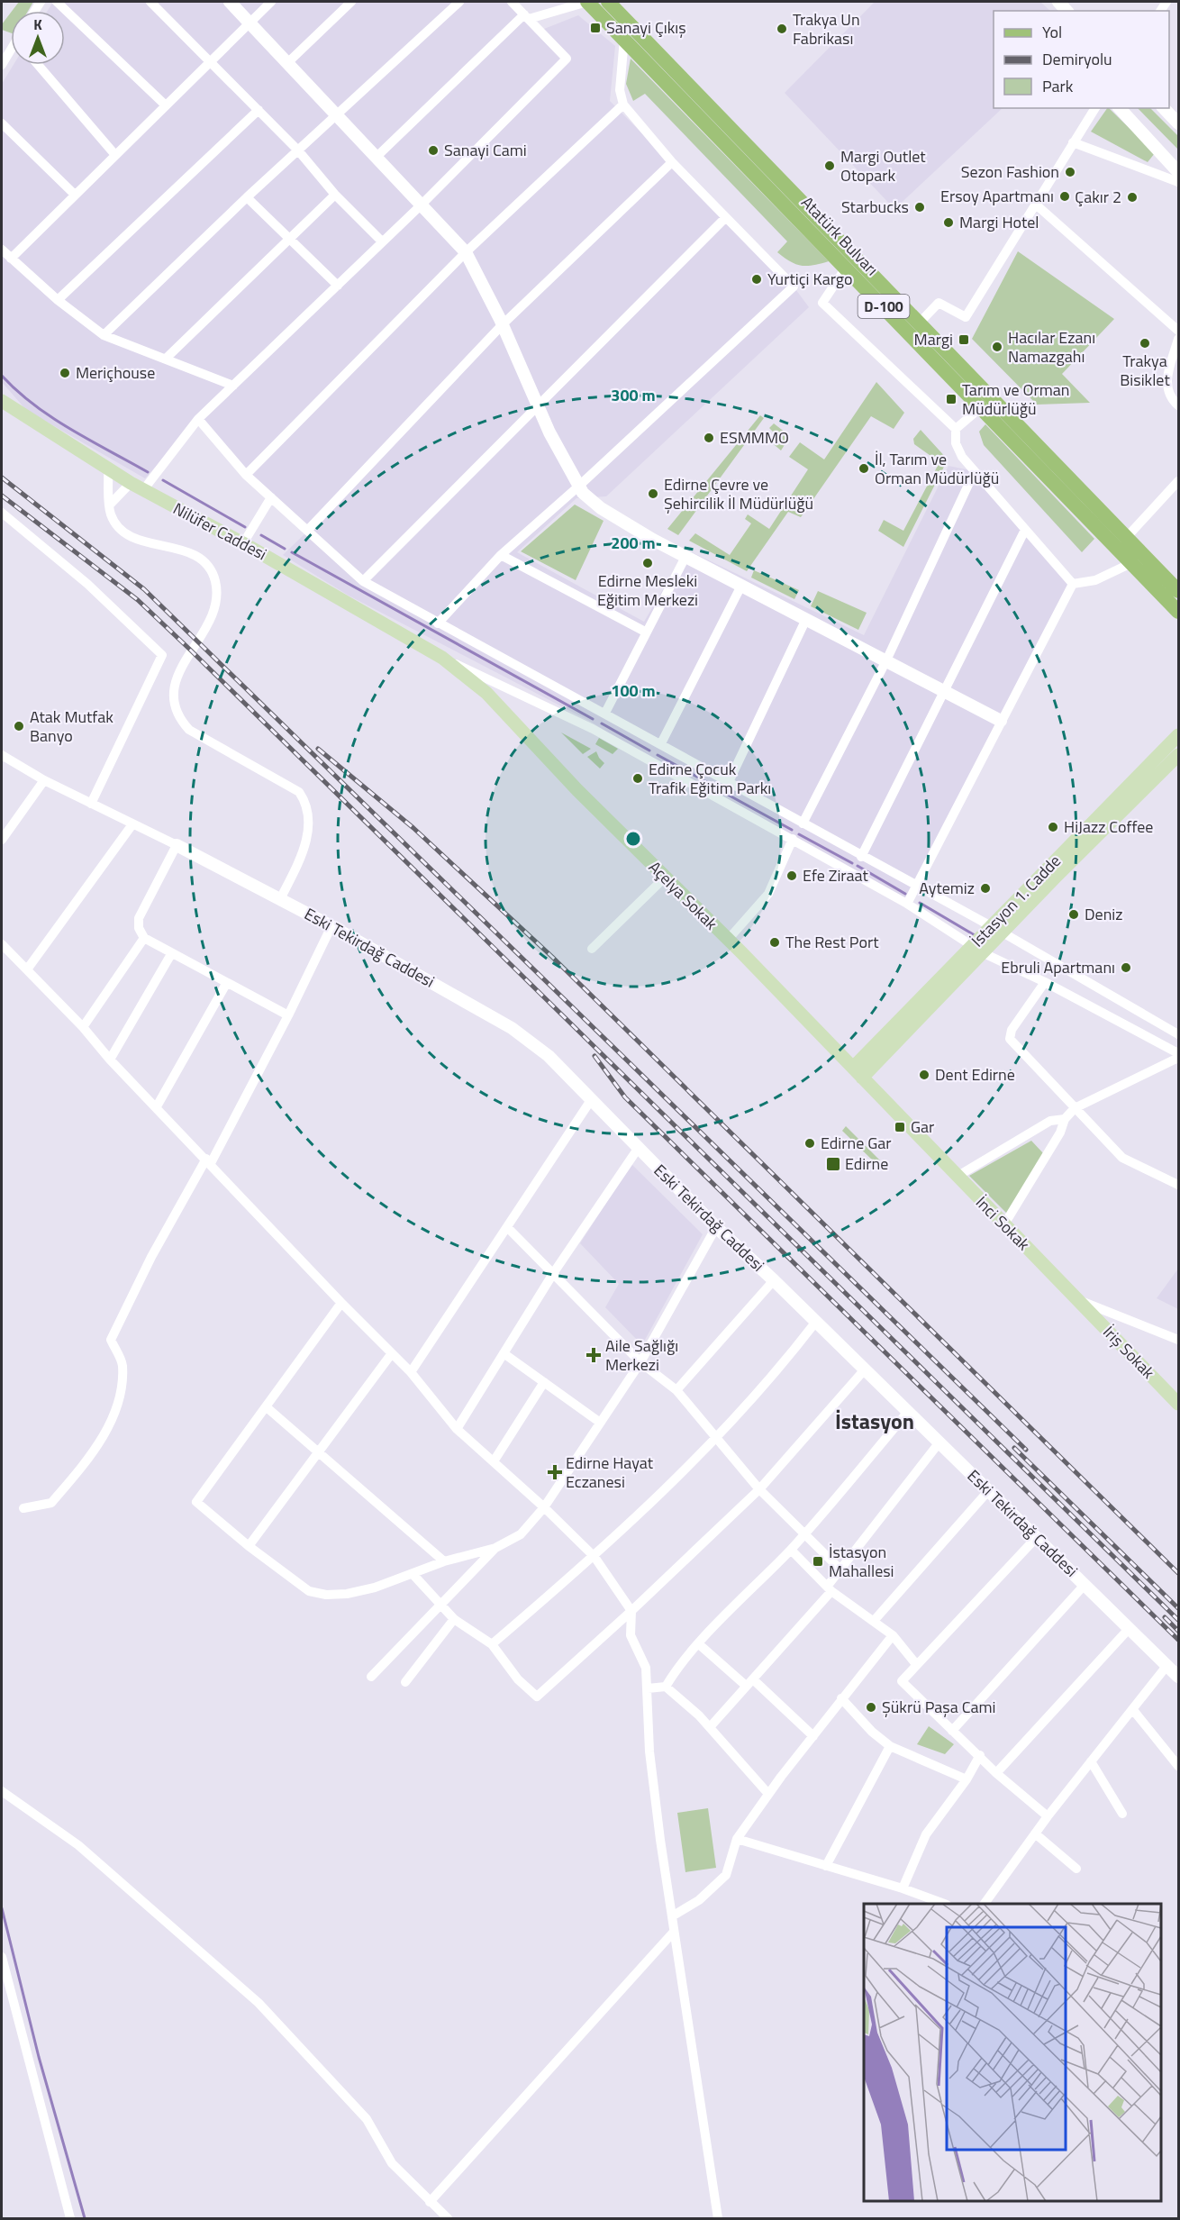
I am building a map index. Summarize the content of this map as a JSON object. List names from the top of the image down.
{
  "streets": {
    "main road": [
      "Atatürk Bulvarı",
      "D-100",
      "Nilüfer Caddesi",
      "Açelya Sokak",
      "İstasyon 1. Cadde",
      "İnci Sokak",
      "İriş Sokak"
    ],
    "street": ["Eski Tekirdağ Caddesi"]
  },
  "crossings": [
    ["Nilüfer Caddesi", "Açelya Sokak"],
    ["Açelya Sokak", "İstasyon 1. Cadde"],
    ["Açelya Sokak", "İnci Sokak"],
    ["İstasyon 1. Cadde", "İnci Sokak"],
    ["İnci Sokak", "İriş Sokak"]
  ],
  "districts": ["İstasyon"],
  "places": {
    "transit": [
      "Sanayi Çıkış",
      "Margi",
      "Tarım ve Orman Müdürlüğü",
      "Gar",
      "Edirne",
      "İstasyon Mahallesi"
    ],
    "other": [
      "Trakya Un Fabrikası",
      "Sanayi Cami",
      "Margi Outlet Otopark",
      "Sezon Fashion",
      "Ersoy Apartmanı",
      "Çakır 2",
      "Starbucks",
      "Margi Hotel",
      "Yurtiçi Kargo",
      "Trakya Bisiklet",
      "Hacılar Ezanı Namazgahı",
      "Meriçhouse",
      "ESMMMO",
      "İl, Tarım ve Orman Müdürlüğü",
      "Edirne Çevre ve Şehircilik İl Müdürlüğü",
      "Edirne Mesleki Eğitim Merkezi",
      "Atak Mutfak Banyo",
      "Edirne Çocuk Trafik Eğitim Parkı",
      "HiJazz Coffee",
      "Efe Ziraat",
      "Aytemiz",
      "Deniz",
      "The Rest Port",
      "Ebruli Apartmanı",
      "Dent Edirne",
      "Edirne Gar",
      "Şükrü Paşa Cami"
    ],
    "health": ["Aile Sağlığı Merkezi", "Edirne Hayat Eczanesi"]
  },
  "legend": ["Yol", "Demiryolu", "Park"],
  "north": "top",
  "rings": ["300 m", "200 m", "100 m"]
}
